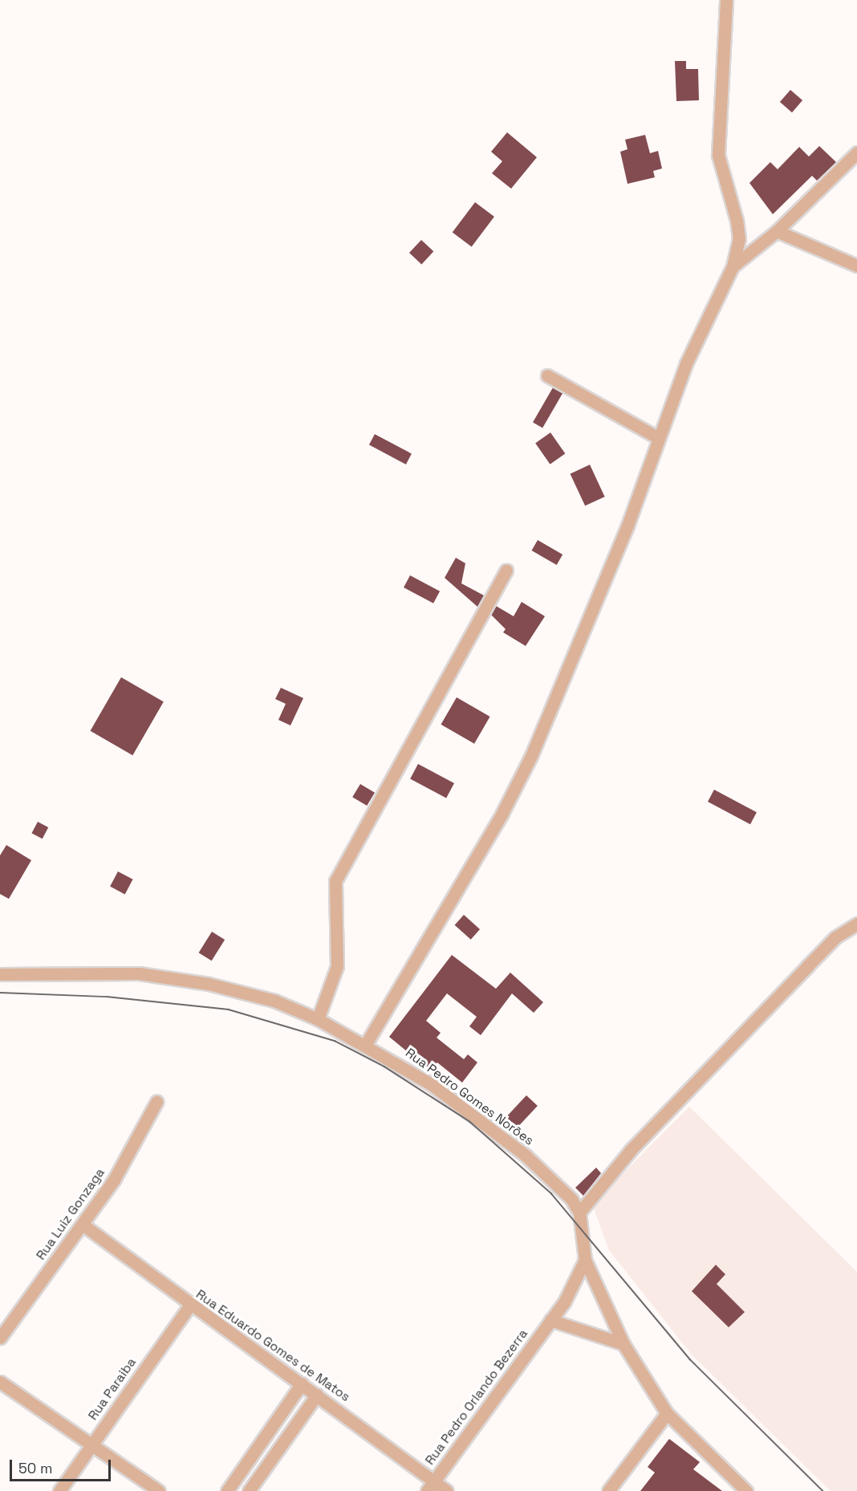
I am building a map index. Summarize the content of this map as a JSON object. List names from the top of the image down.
{
  "streets": {
    "street": [
      "Rua Pedro Gomes Norões",
      "Rua Luiz Gonzaga",
      "Rua Eduardo Gomes de Matos",
      "Rua Paraiba",
      "Rua Pedro Orlando Bezerra"
    ]
  },
  "crossings": [
    ["Rua Pedro Gomes Norões", "Rua Pedro Orlando Bezerra"],
    ["Rua Luiz Gonzaga", "Rua Eduardo Gomes de Matos"],
    ["Rua Eduardo Gomes de Matos", "Rua Paraiba"],
    ["Rua Eduardo Gomes de Matos", "Rua Pedro Orlando Bezerra"]
  ],
  "scale_bar": "50 m"
}
